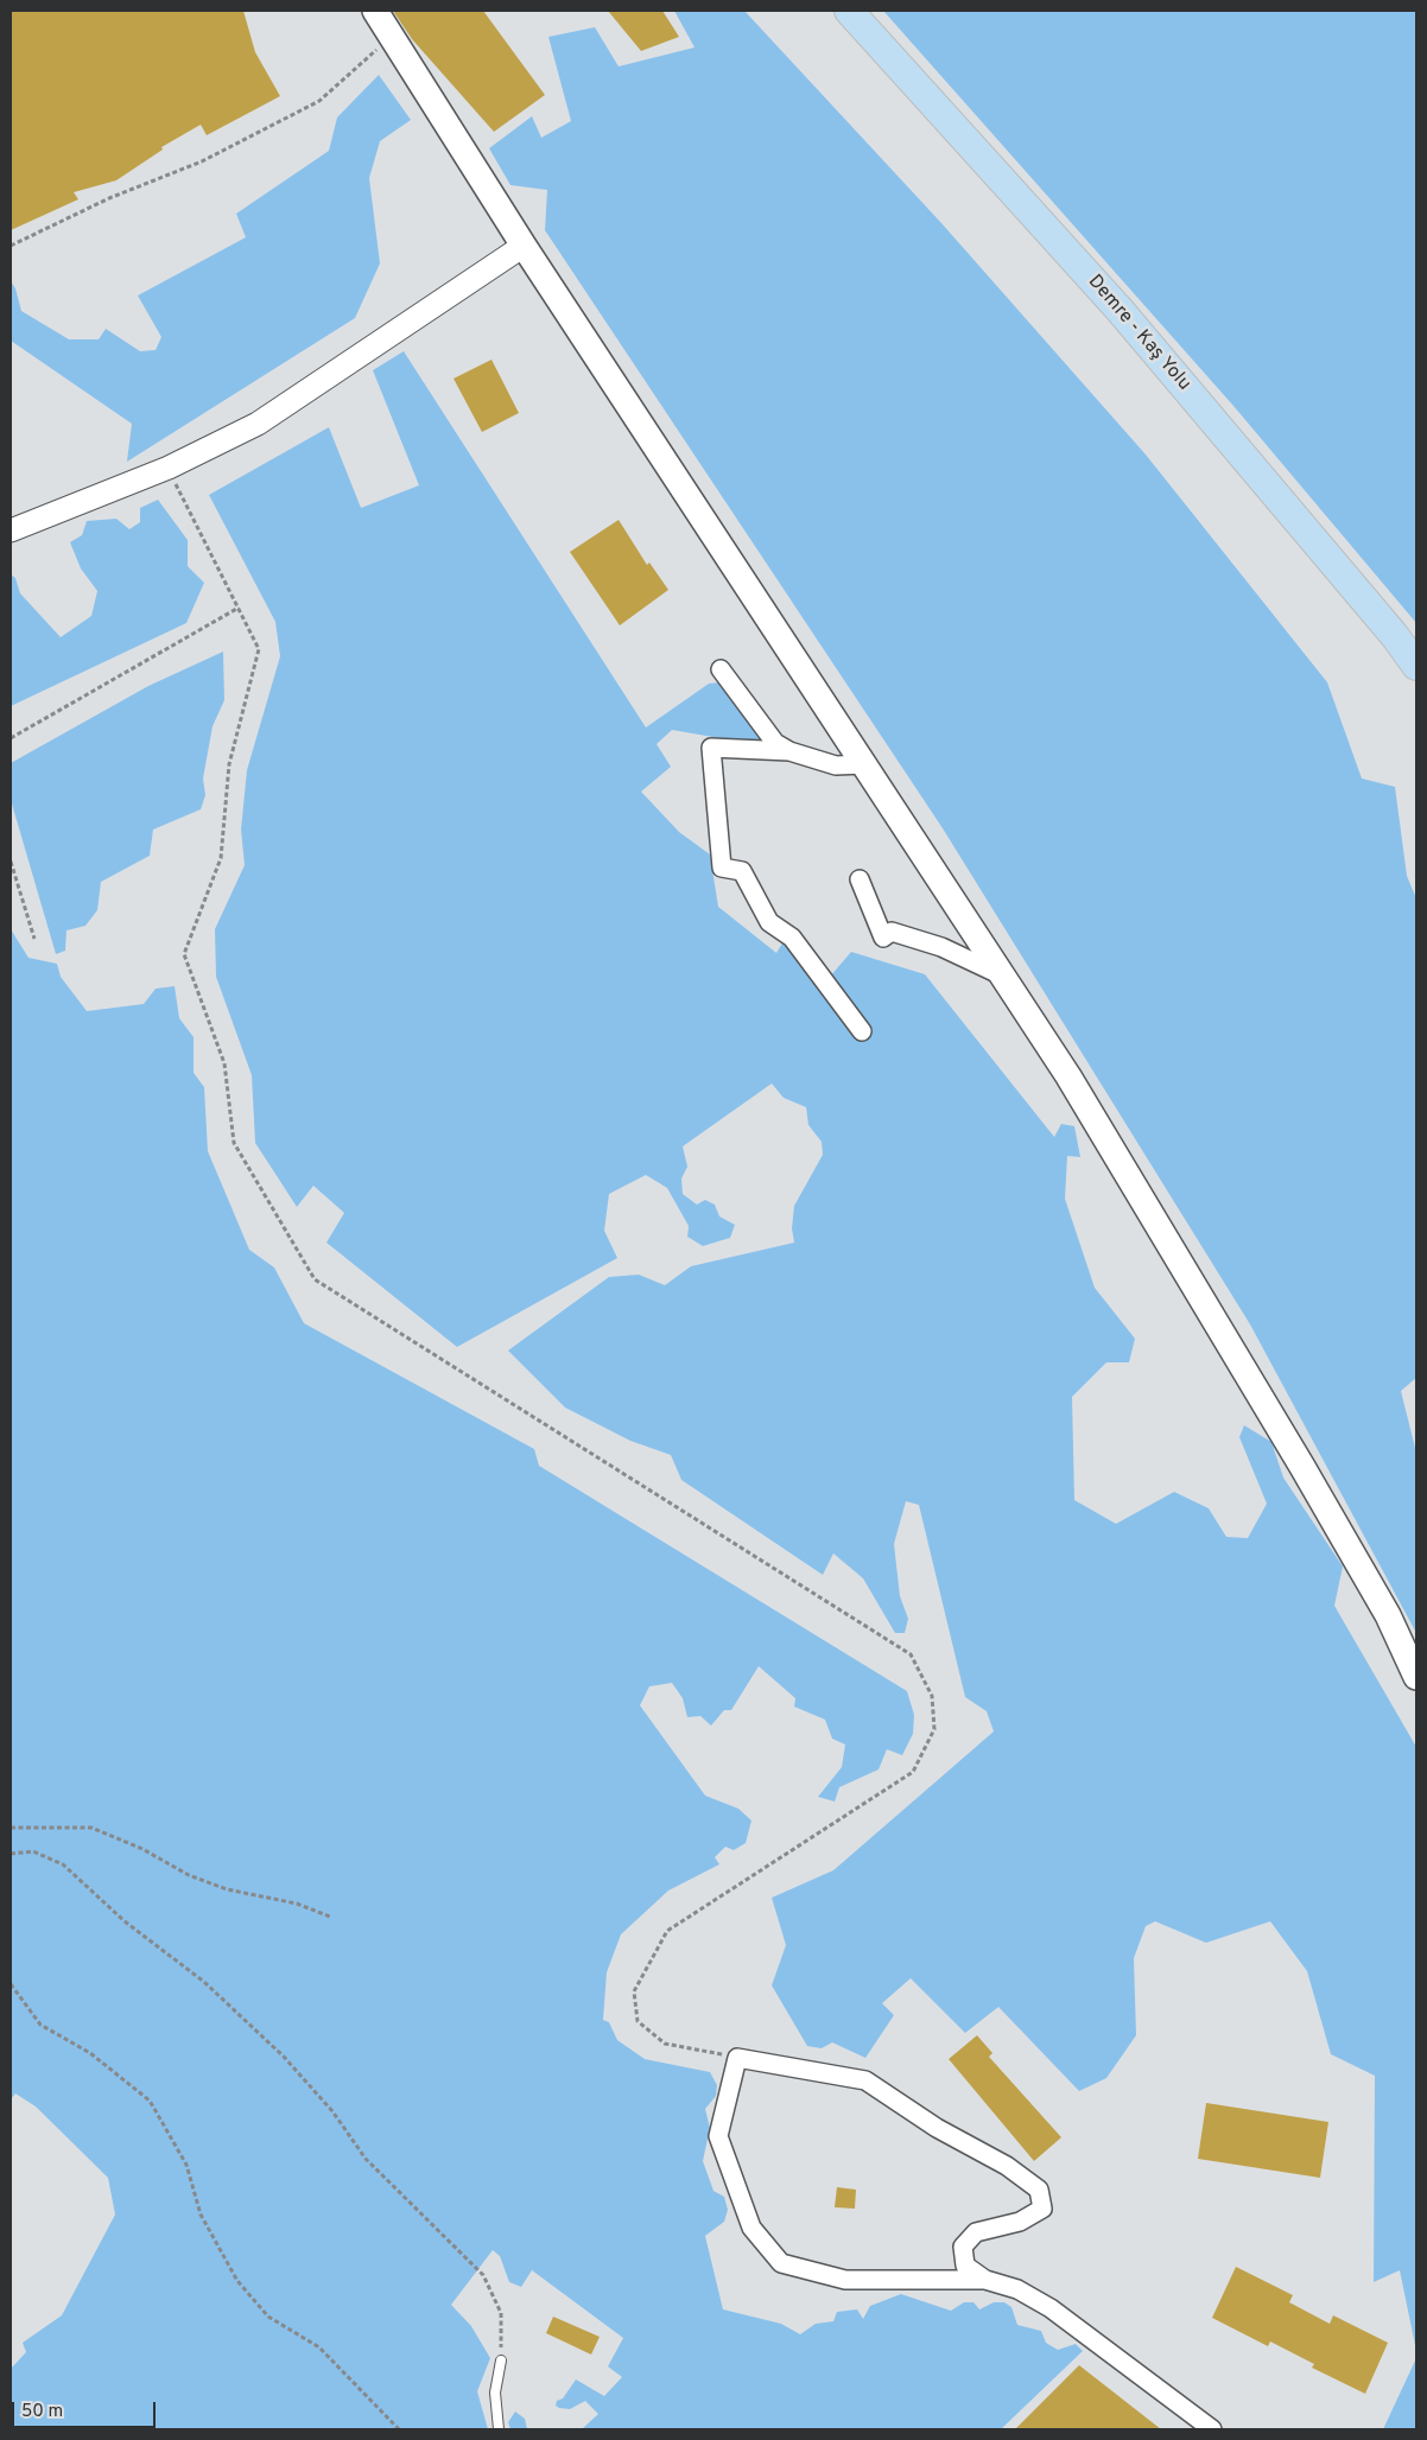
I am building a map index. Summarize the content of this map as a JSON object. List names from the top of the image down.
{
  "streets": {
    "highway": ["Demre - Kaş Yolu"]
  },
  "scale_bar": "50 m"
}
